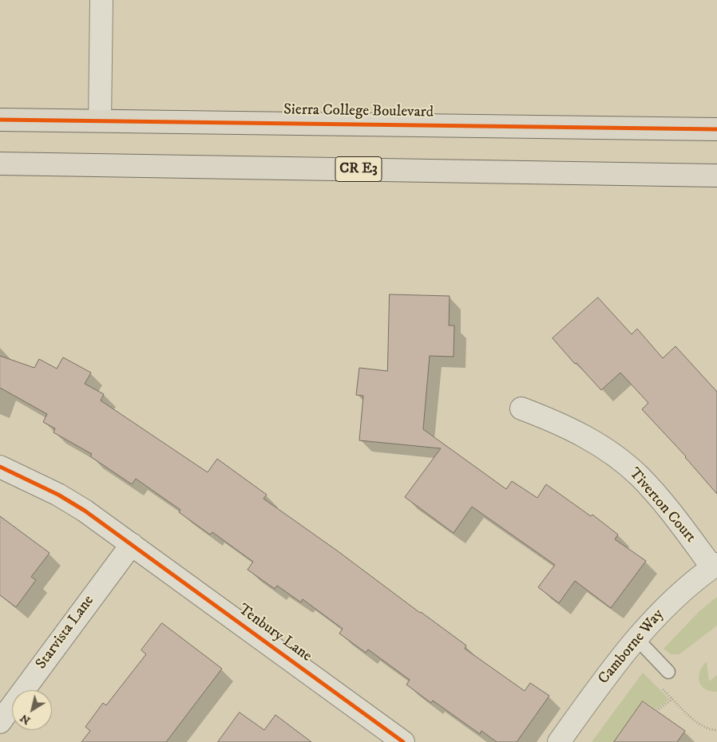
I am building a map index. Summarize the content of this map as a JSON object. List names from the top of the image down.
{
  "streets": {
    "main road": ["Sierra College Boulevard", "CR E3"],
    "street": [
      "Tiverton Court",
      "Starvista Lane",
      "Tenbury Lane",
      "Camborne Way"
    ]
  },
  "crossings": [
    ["Tiverton Court", "Camborne Way"],
    ["Starvista Lane", "Tenbury Lane"]
  ],
  "north": "bottom left"
}
